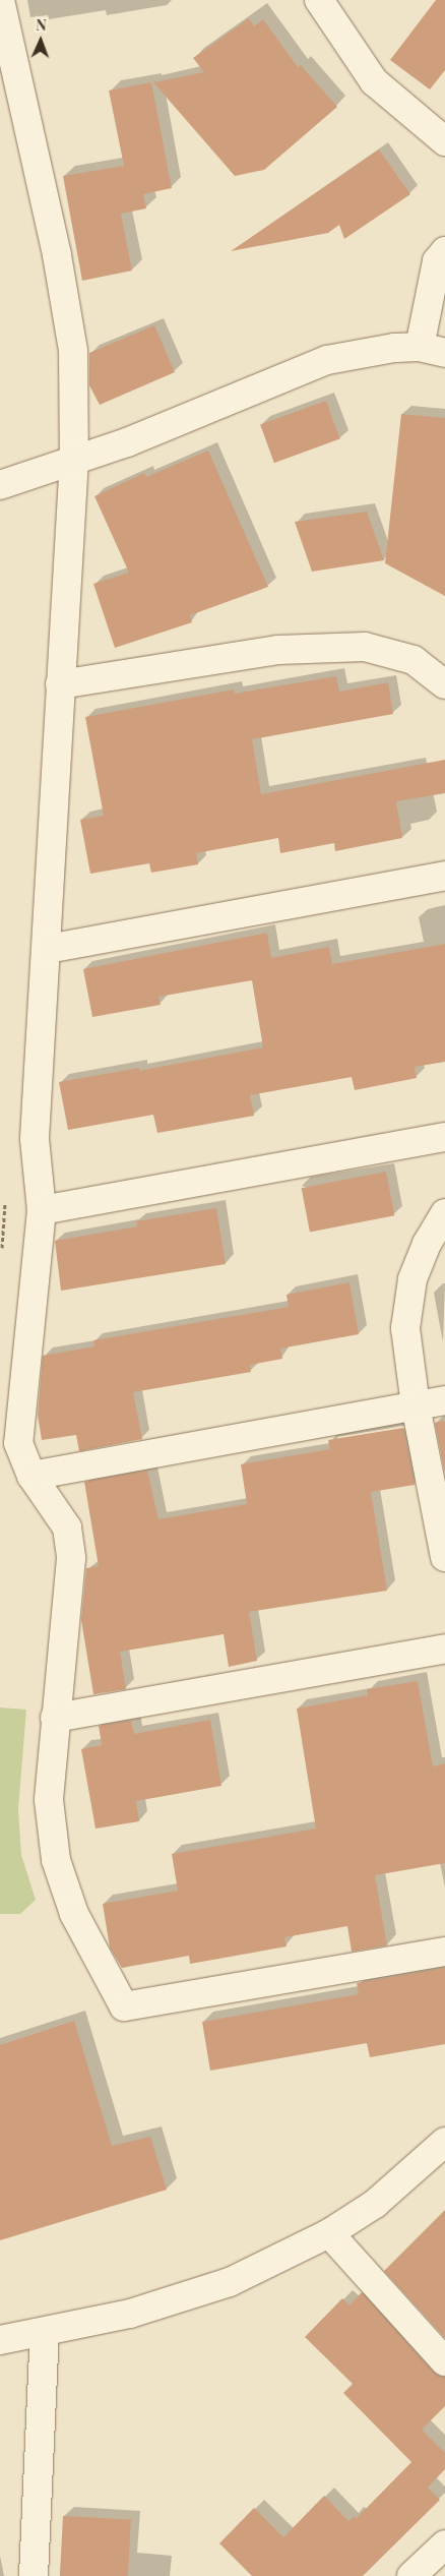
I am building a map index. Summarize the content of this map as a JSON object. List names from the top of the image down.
{
  "north": "top"
}
